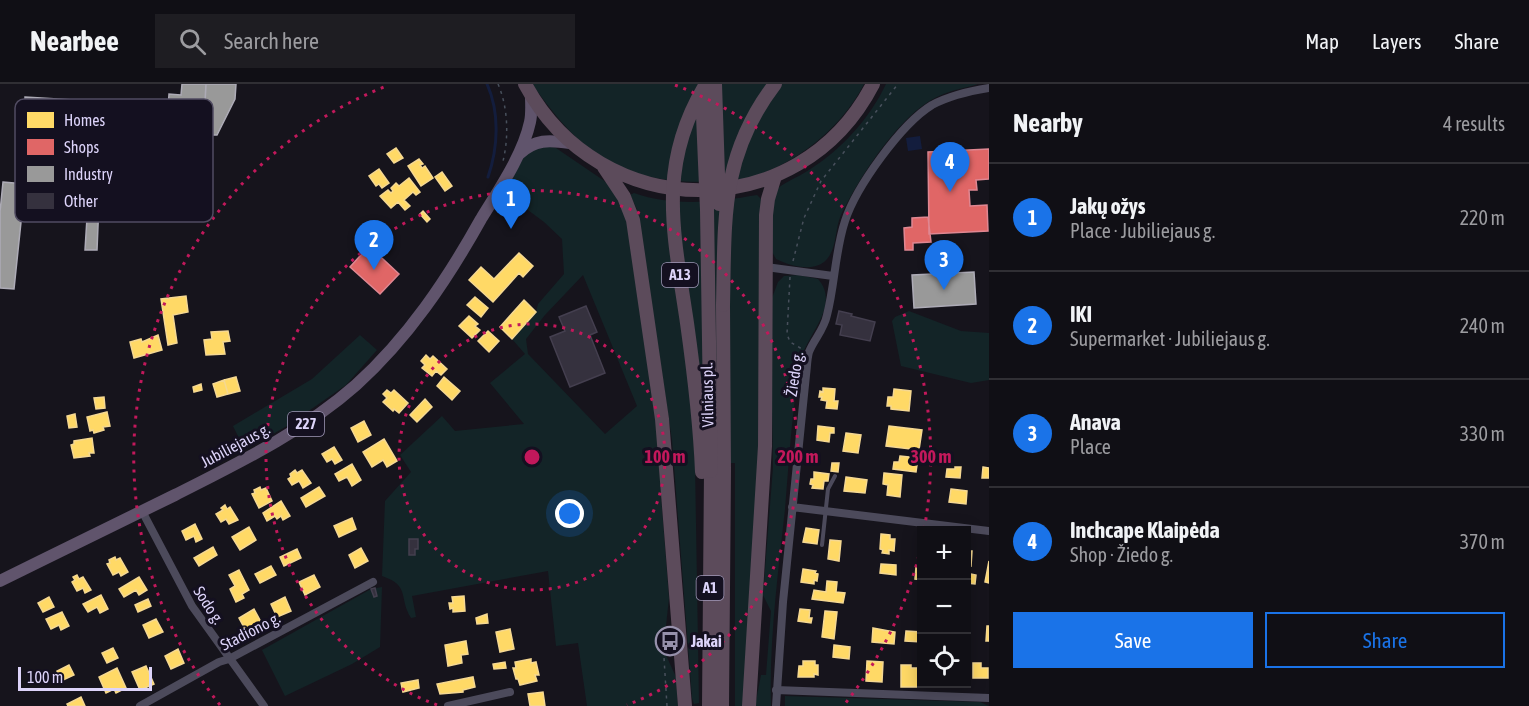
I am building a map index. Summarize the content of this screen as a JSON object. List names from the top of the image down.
{
  "streets": {
    "highway": ["A13", "Vilniaus pl.", "A1"],
    "main road": ["227", "Jubiliejaus g."],
    "street": ["Žiedo g.", "Sodo g.", "Stadiono g."]
  },
  "crossings": [
    ["A13", "Vilniaus pl."],
    ["227", "Jubiliejaus g."],
    ["Jubiliejaus g.", "Sodo g."],
    ["Sodo g.", "Stadiono g."]
  ],
  "places": {
    "bus stop": ["Jakai"]
  },
  "legend": [
    "Homes",
    "Shops",
    "Industry",
    "Other"
  ],
  "scale_bar": "100 m",
  "page": {
    "header": "Nearbee",
    "search": "Search here",
    "nav": ["Map", "Layers", "Share"],
    "heading": ["Nearby", "4 results"],
    "pins": [
      "4",
      "1",
      "2",
      "3"
    ],
    "list": [
      {
        "mark": "1",
        "name": "Jakų ožys",
        "note": "Place · Jubiliejaus g.",
        "value": "220 m"
      },
      {
        "mark": "2",
        "name": "IKI",
        "note": "Supermarket · Jubiliejaus g.",
        "value": "240 m"
      },
      {
        "mark": "3",
        "name": "Anava",
        "note": "Place",
        "value": "330 m"
      },
      {
        "mark": "4",
        "name": "Inchcape Klaipėda",
        "note": "Shop · Žiedo g.",
        "value": "370 m"
      }
    ],
    "map_buttons": ["+", "−"],
    "buttons": ["Save", "Share"],
    "scale": "100 m"
  },
  "rings": ["100 m", "200 m", "300 m"]
}
